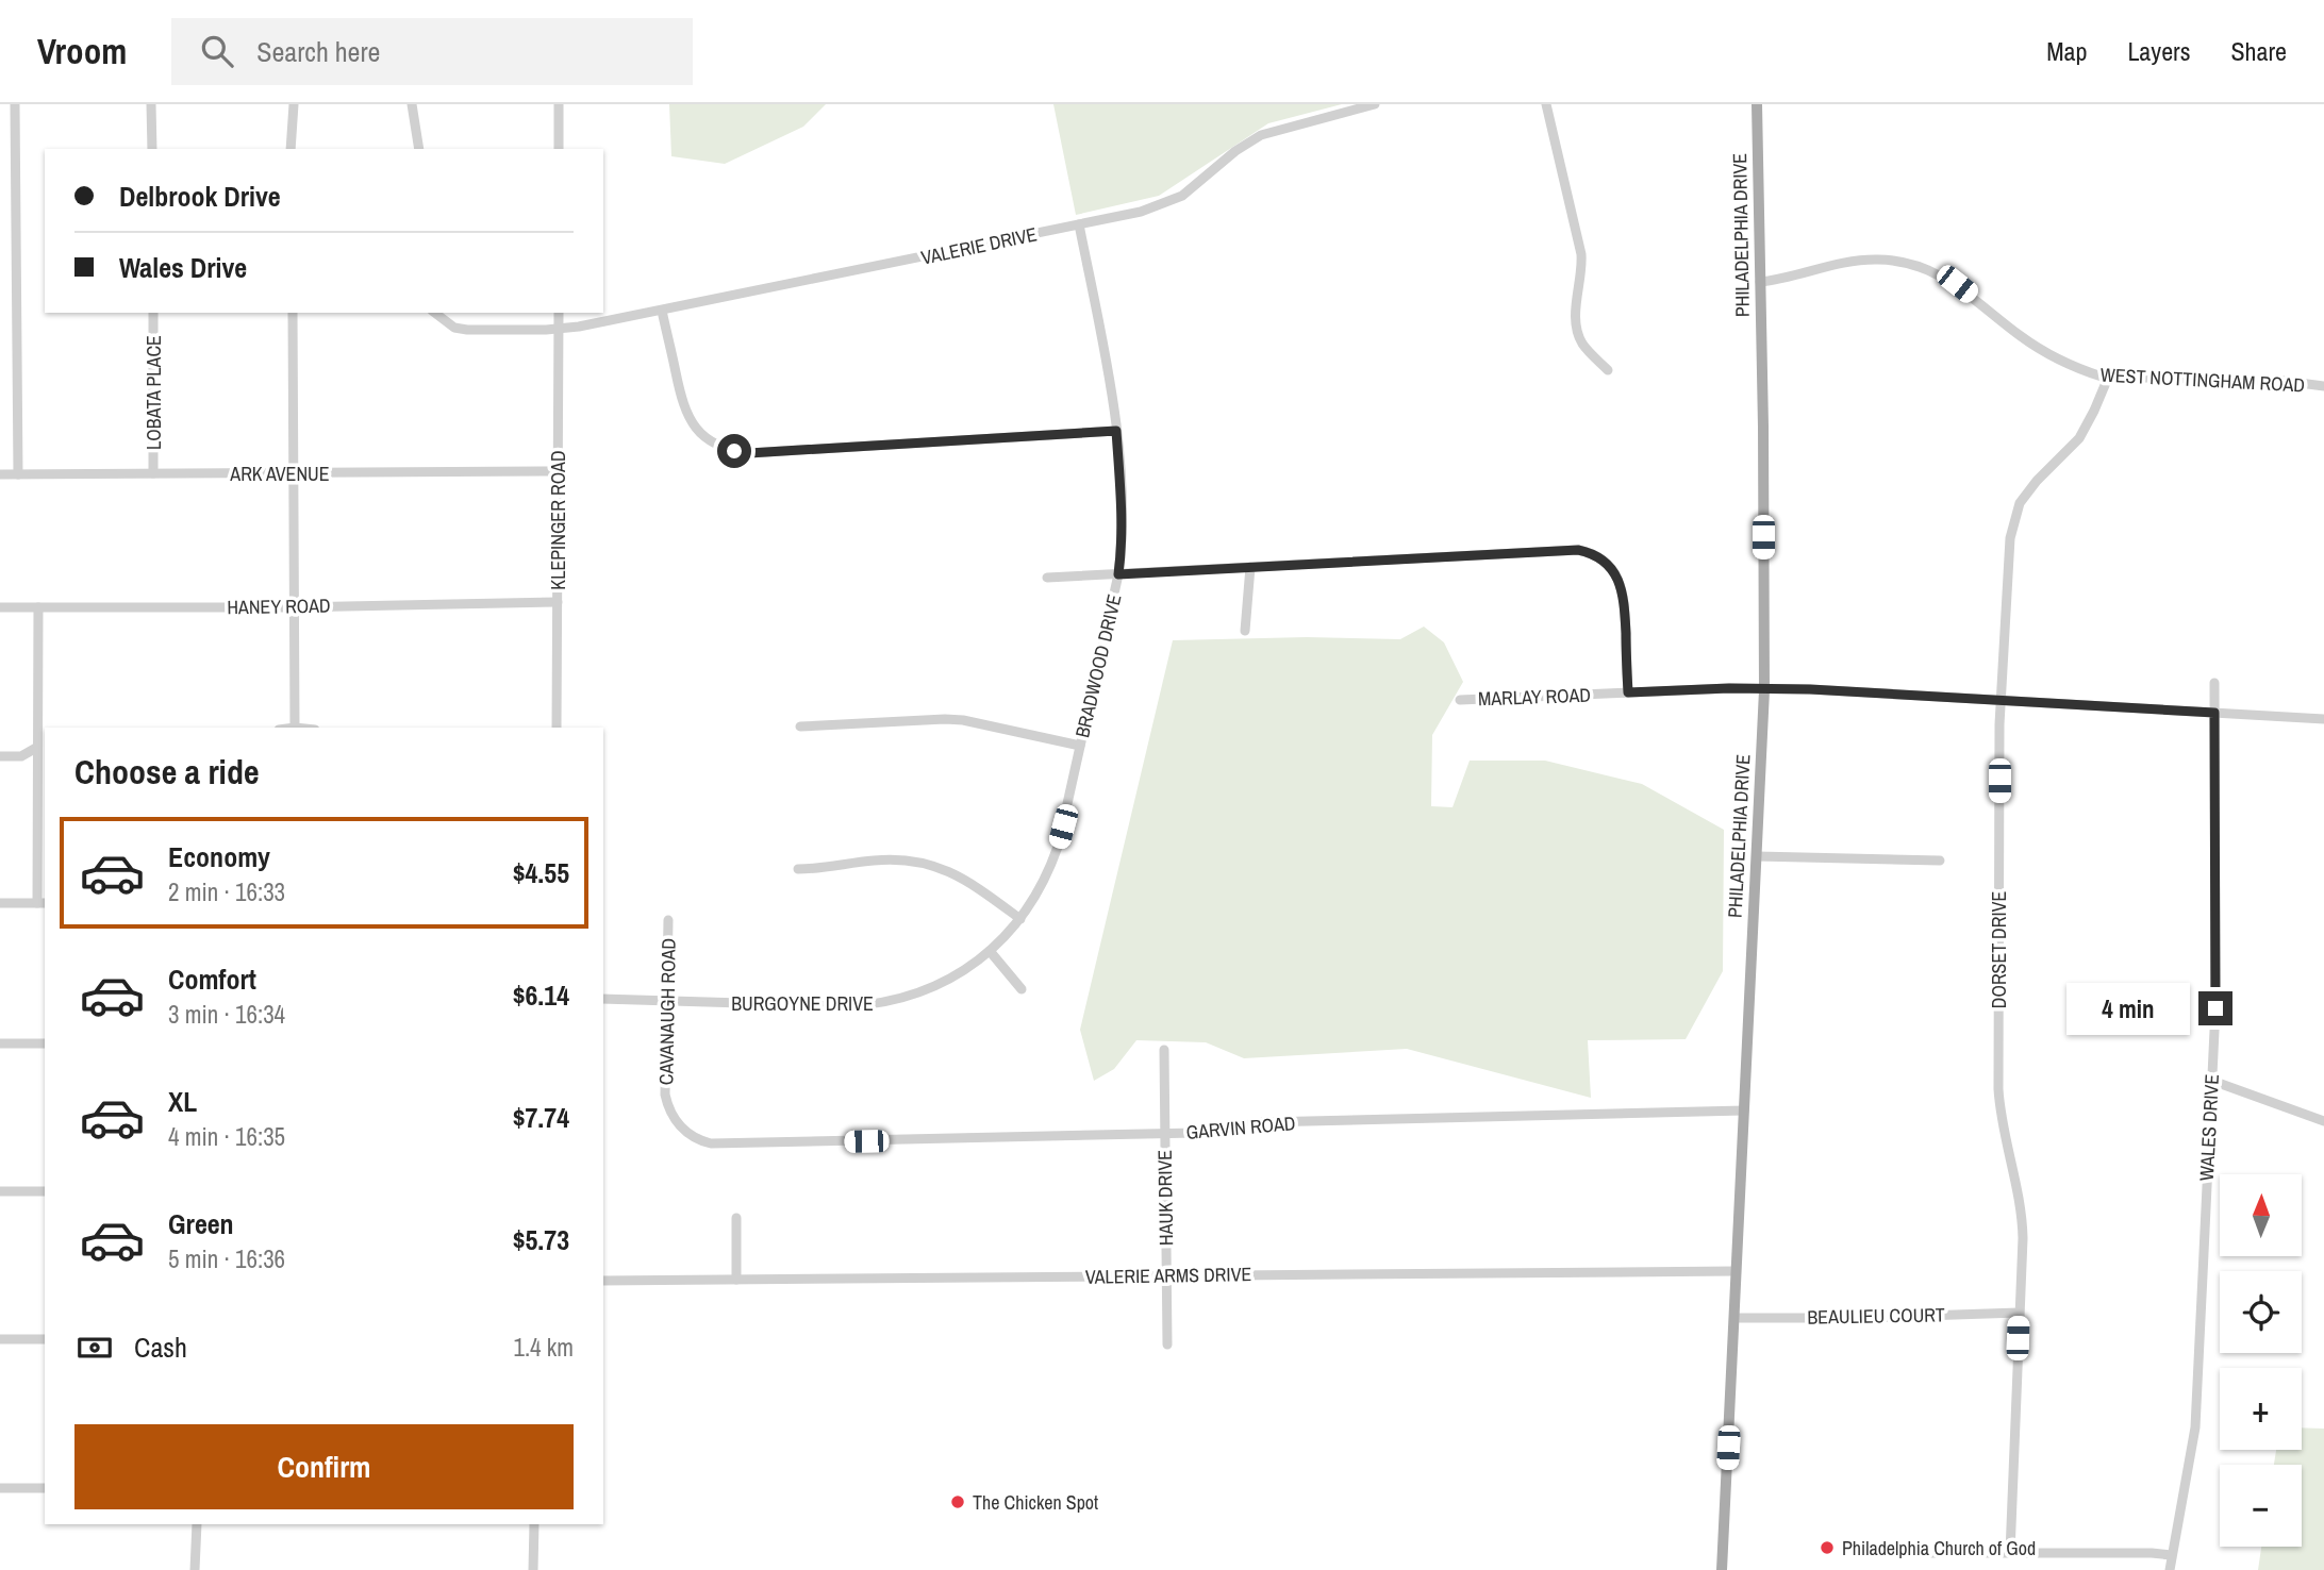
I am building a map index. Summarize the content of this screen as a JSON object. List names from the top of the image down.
{
  "streets": {
    "main road": ["PHILADELPHIA DRIVE"],
    "street": [
      "VALERIE DRIVE",
      "WEST NOTTINGHAM ROAD",
      "LOBATA PLACE",
      "ARK AVENUE",
      "KLEPINGER ROAD",
      "HANEY ROAD",
      "BRADWOOD DRIVE",
      "MARLAY ROAD",
      "DORSET DRIVE",
      "BURGOYNE DRIVE",
      "CAVANAUGH ROAD",
      "GARVIN ROAD",
      "WALES DRIVE",
      "HAUK DRIVE",
      "VALERIE ARMS DRIVE",
      "BEAULIEU COURT"
    ]
  },
  "crossings": [
    ["PHILADELPHIA DRIVE", "WEST NOTTINGHAM ROAD"],
    ["PHILADELPHIA DRIVE", "MARLAY ROAD"],
    ["PHILADELPHIA DRIVE", "GARVIN ROAD"],
    ["PHILADELPHIA DRIVE", "VALERIE ARMS DRIVE"],
    ["PHILADELPHIA DRIVE", "BEAULIEU COURT"],
    ["VALERIE DRIVE", "KLEPINGER ROAD"],
    ["VALERIE DRIVE", "BRADWOOD DRIVE"],
    ["WEST NOTTINGHAM ROAD", "DORSET DRIVE"],
    ["LOBATA PLACE", "ARK AVENUE"],
    ["ARK AVENUE", "KLEPINGER ROAD"],
    ["KLEPINGER ROAD", "HANEY ROAD"],
    ["BRADWOOD DRIVE", "BURGOYNE DRIVE"],
    ["MARLAY ROAD", "DORSET DRIVE"],
    ["MARLAY ROAD", "WALES DRIVE"],
    ["DORSET DRIVE", "BEAULIEU COURT"],
    ["BURGOYNE DRIVE", "CAVANAUGH ROAD"],
    ["CAVANAUGH ROAD", "GARVIN ROAD"],
    ["GARVIN ROAD", "HAUK DRIVE"],
    ["HAUK DRIVE", "VALERIE ARMS DRIVE"]
  ],
  "places": ["The Chicken Spot", "Philadelphia Church of God"],
  "north": "top",
  "page": {
    "header": "Vroom",
    "search": "Search here",
    "nav": ["Map", "Layers", "Share"],
    "banner": ["Delbrook Drive", "Wales Drive"],
    "heading": "Choose a ride",
    "list": [
      {
        "name": "Economy",
        "note": "2 min · 16:33",
        "value": "$4.55"
      },
      {
        "name": "Comfort",
        "note": "3 min · 16:34",
        "value": "$6.14"
      },
      {
        "name": "XL",
        "note": "4 min · 16:35",
        "value": "$7.74"
      },
      {
        "name": "Green",
        "note": "5 min · 16:36",
        "value": "$5.73"
      }
    ],
    "bubble": "4 min",
    "map_buttons": ["+", "−"],
    "pay": ["Cash", "1.4 km"],
    "buttons": "Confirm"
  }
}
